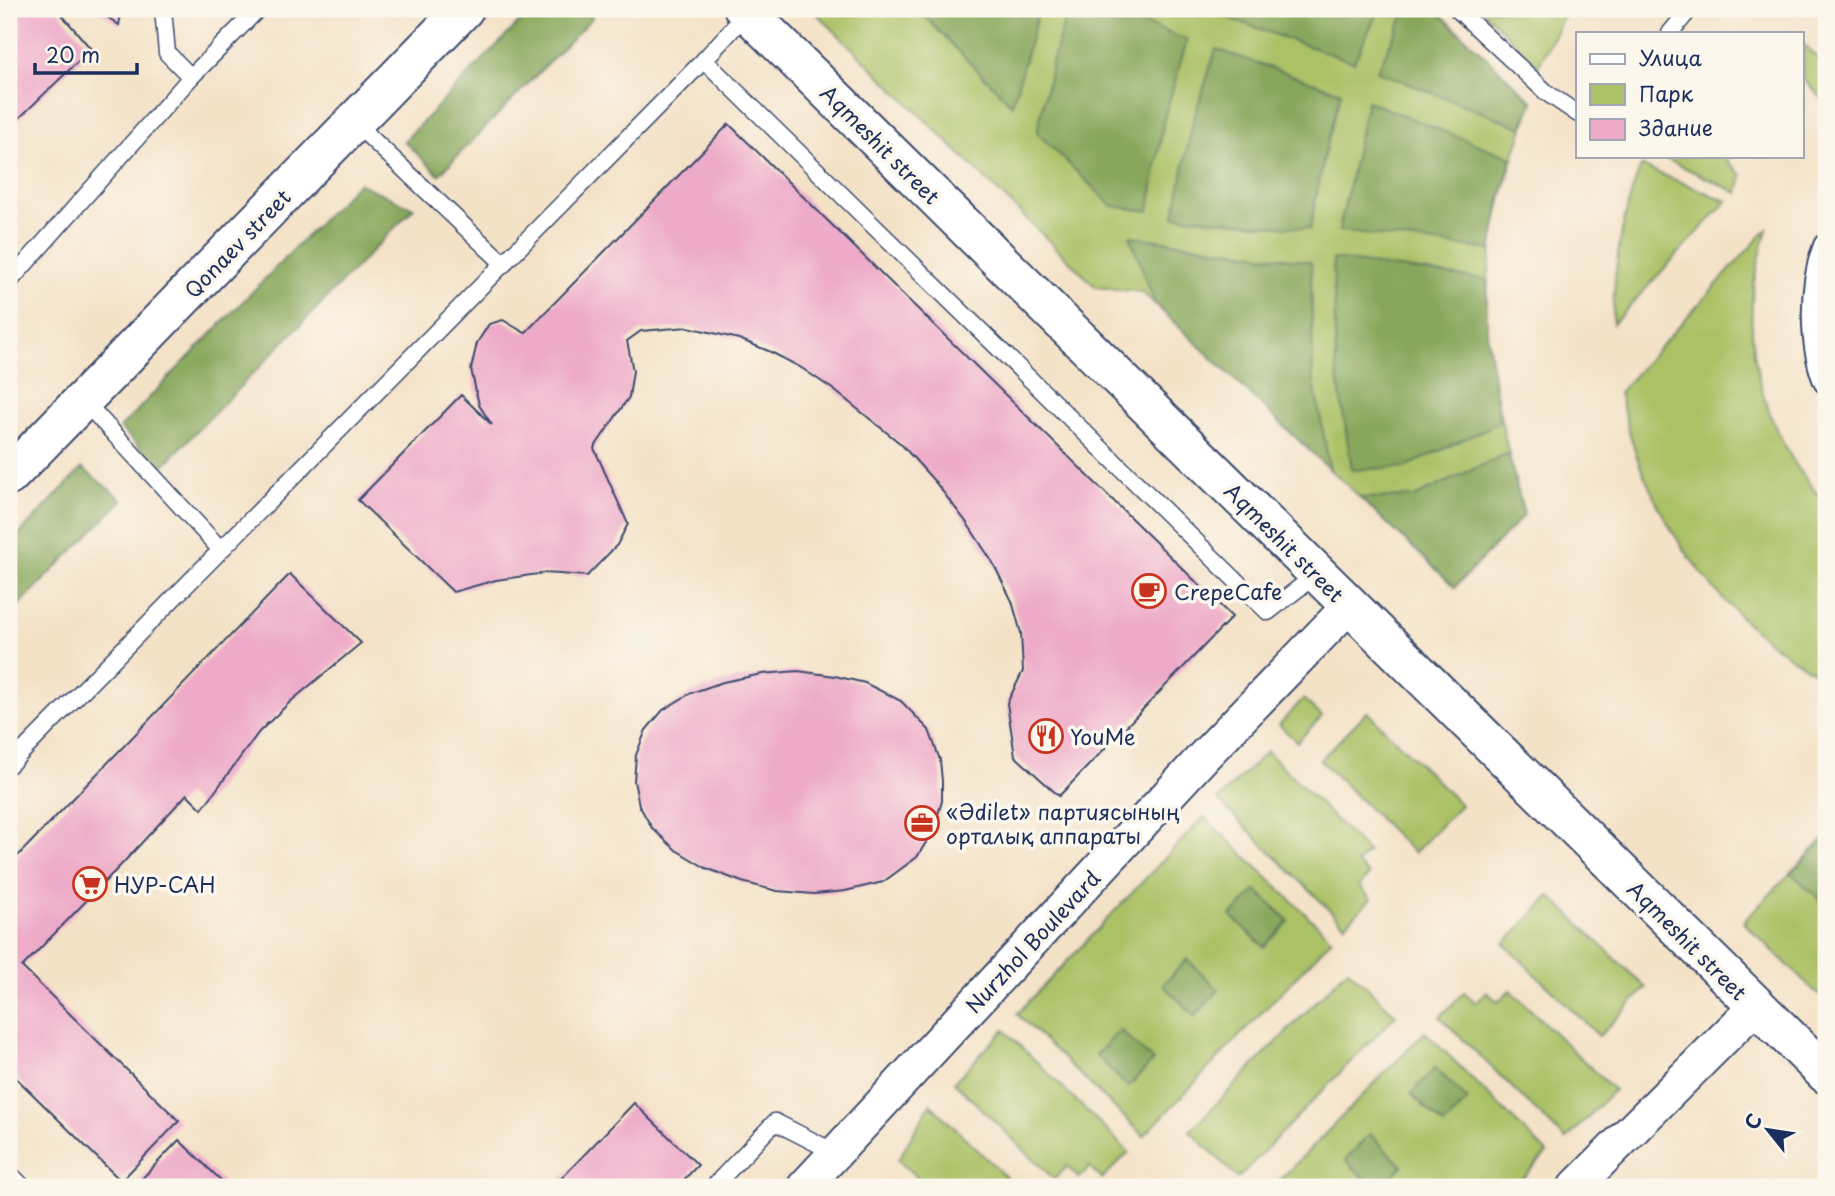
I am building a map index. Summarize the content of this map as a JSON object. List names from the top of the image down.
{
  "streets": {
    "main road": ["Aqmeshit street", "Qonaev street"],
    "street": ["Nurzhol Boulevard"]
  },
  "crossings": [
    ["Aqmeshit street", "Nurzhol Boulevard"]
  ],
  "places": {
    "cafe": ["CrepeCafe"],
    "restaurant": ["YouMe"],
    "office": ["«Әdilet» партиясының орталық аппараты"],
    "supermarket": ["НУР-САН"]
  },
  "legend": ["Улица", "Парк", "Здание"],
  "scale_bar": "20 m",
  "north": "top left"
}
